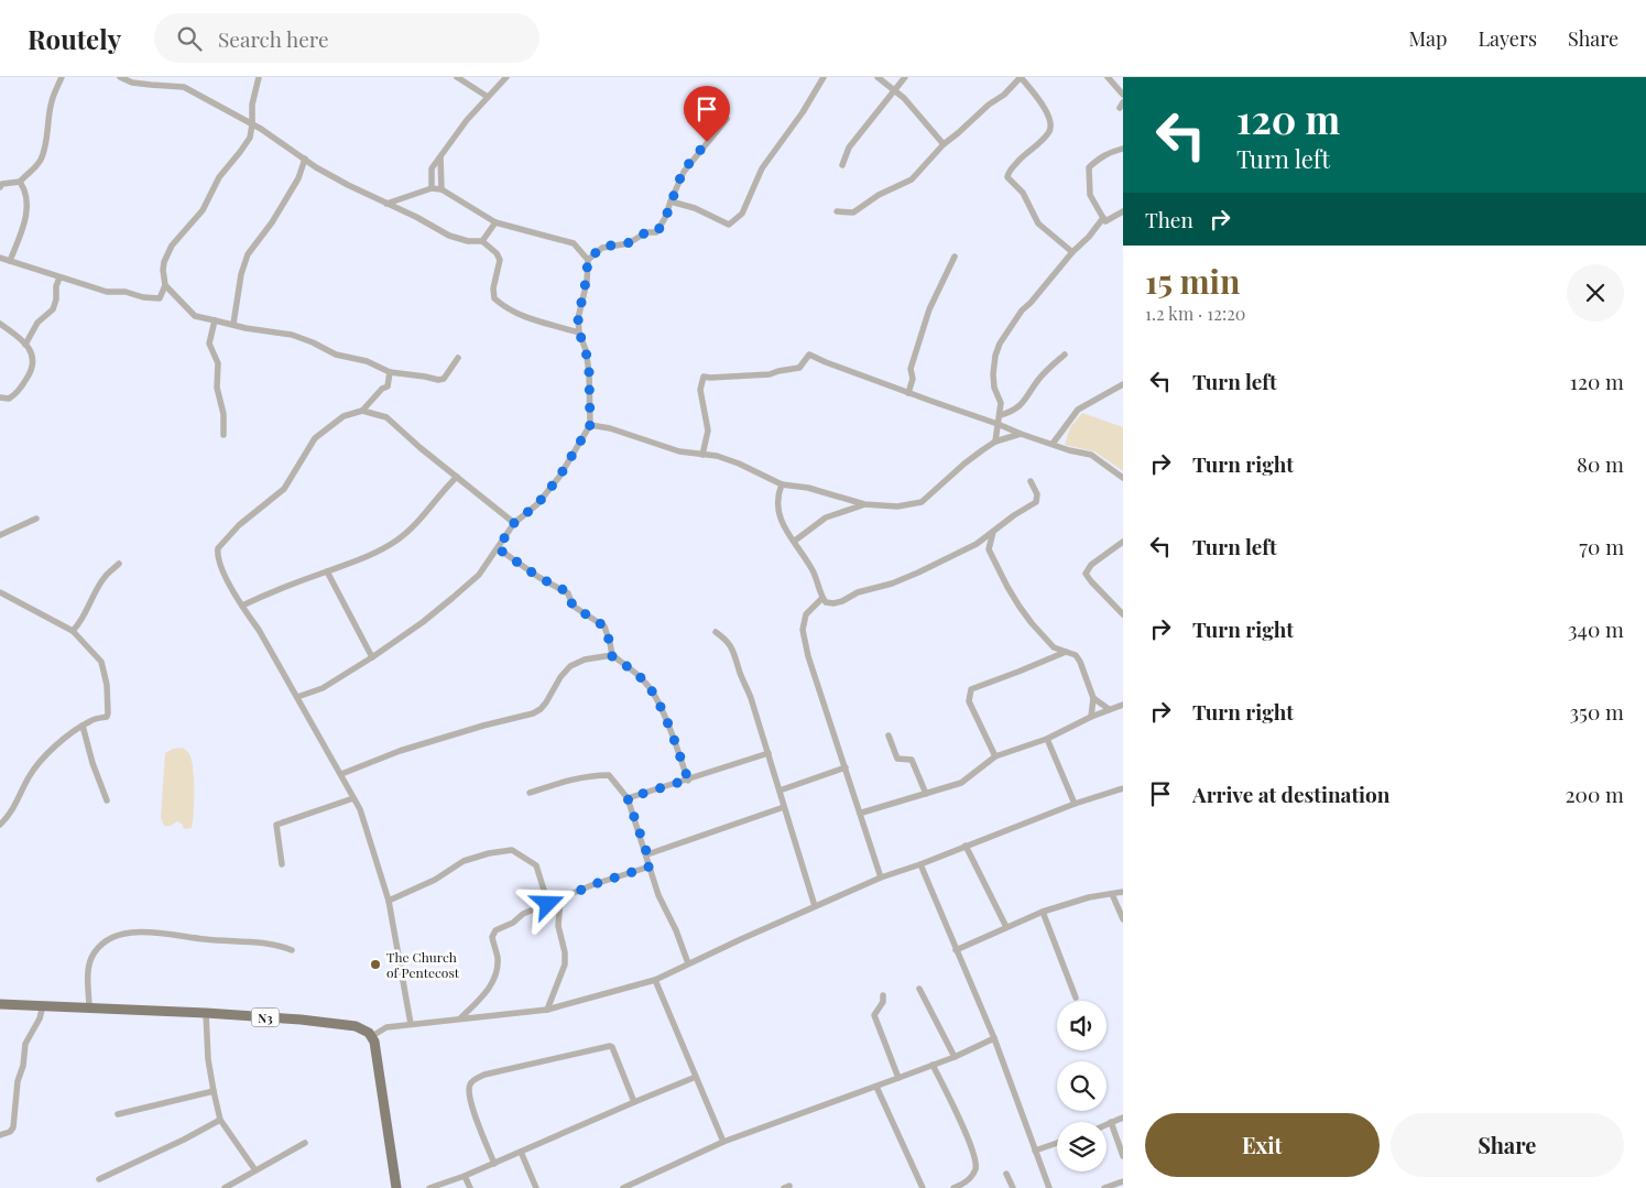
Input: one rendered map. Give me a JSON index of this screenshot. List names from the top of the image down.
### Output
{
  "streets": {
    "main road": ["N3"]
  },
  "places": ["The Church of Pentecost"],
  "page": {
    "header": "Routely",
    "search": "Search here",
    "nav": ["Map", "Layers", "Share"],
    "turn": ["120 m", "Turn left"],
    "then": "Then",
    "heading": ["15 min", "1.2 km · 12:20"],
    "list": [
      {
        "name": "Turn left",
        "value": "120 m"
      },
      {
        "name": "Turn right",
        "value": "80 m"
      },
      {
        "name": "Turn left",
        "value": "70 m"
      },
      {
        "name": "Turn right",
        "value": "340 m"
      },
      {
        "name": "Turn right",
        "value": "350 m"
      },
      {
        "name": "Arrive at destination",
        "value": "200 m"
      }
    ],
    "buttons": ["Exit", "Share"]
  }
}
